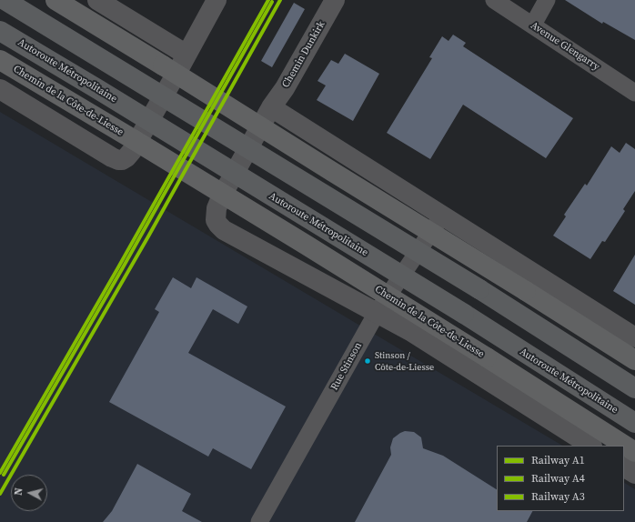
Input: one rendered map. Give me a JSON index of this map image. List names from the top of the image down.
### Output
{
  "streets": {
    "highway": ["Autoroute Métropolitaine"],
    "main road": ["Chemin de la Côte-de-Liesse"],
    "street": ["Avenue Glengarry", "Chemin Dunkirk", "Rue Stinson"]
  },
  "crossings": [
    ["Chemin Dunkirk", "Chemin de la Côte-de-Liesse"],
    ["Chemin de la Côte-de-Liesse", "Rue Stinson"]
  ],
  "places": ["Stinson / Côte-de-Liesse"],
  "lines": ["rail line A1", "rail line A4", "rail line A3"],
  "legend": ["Railway A1", "Railway A4", "Railway A3"],
  "north": "left"
}
